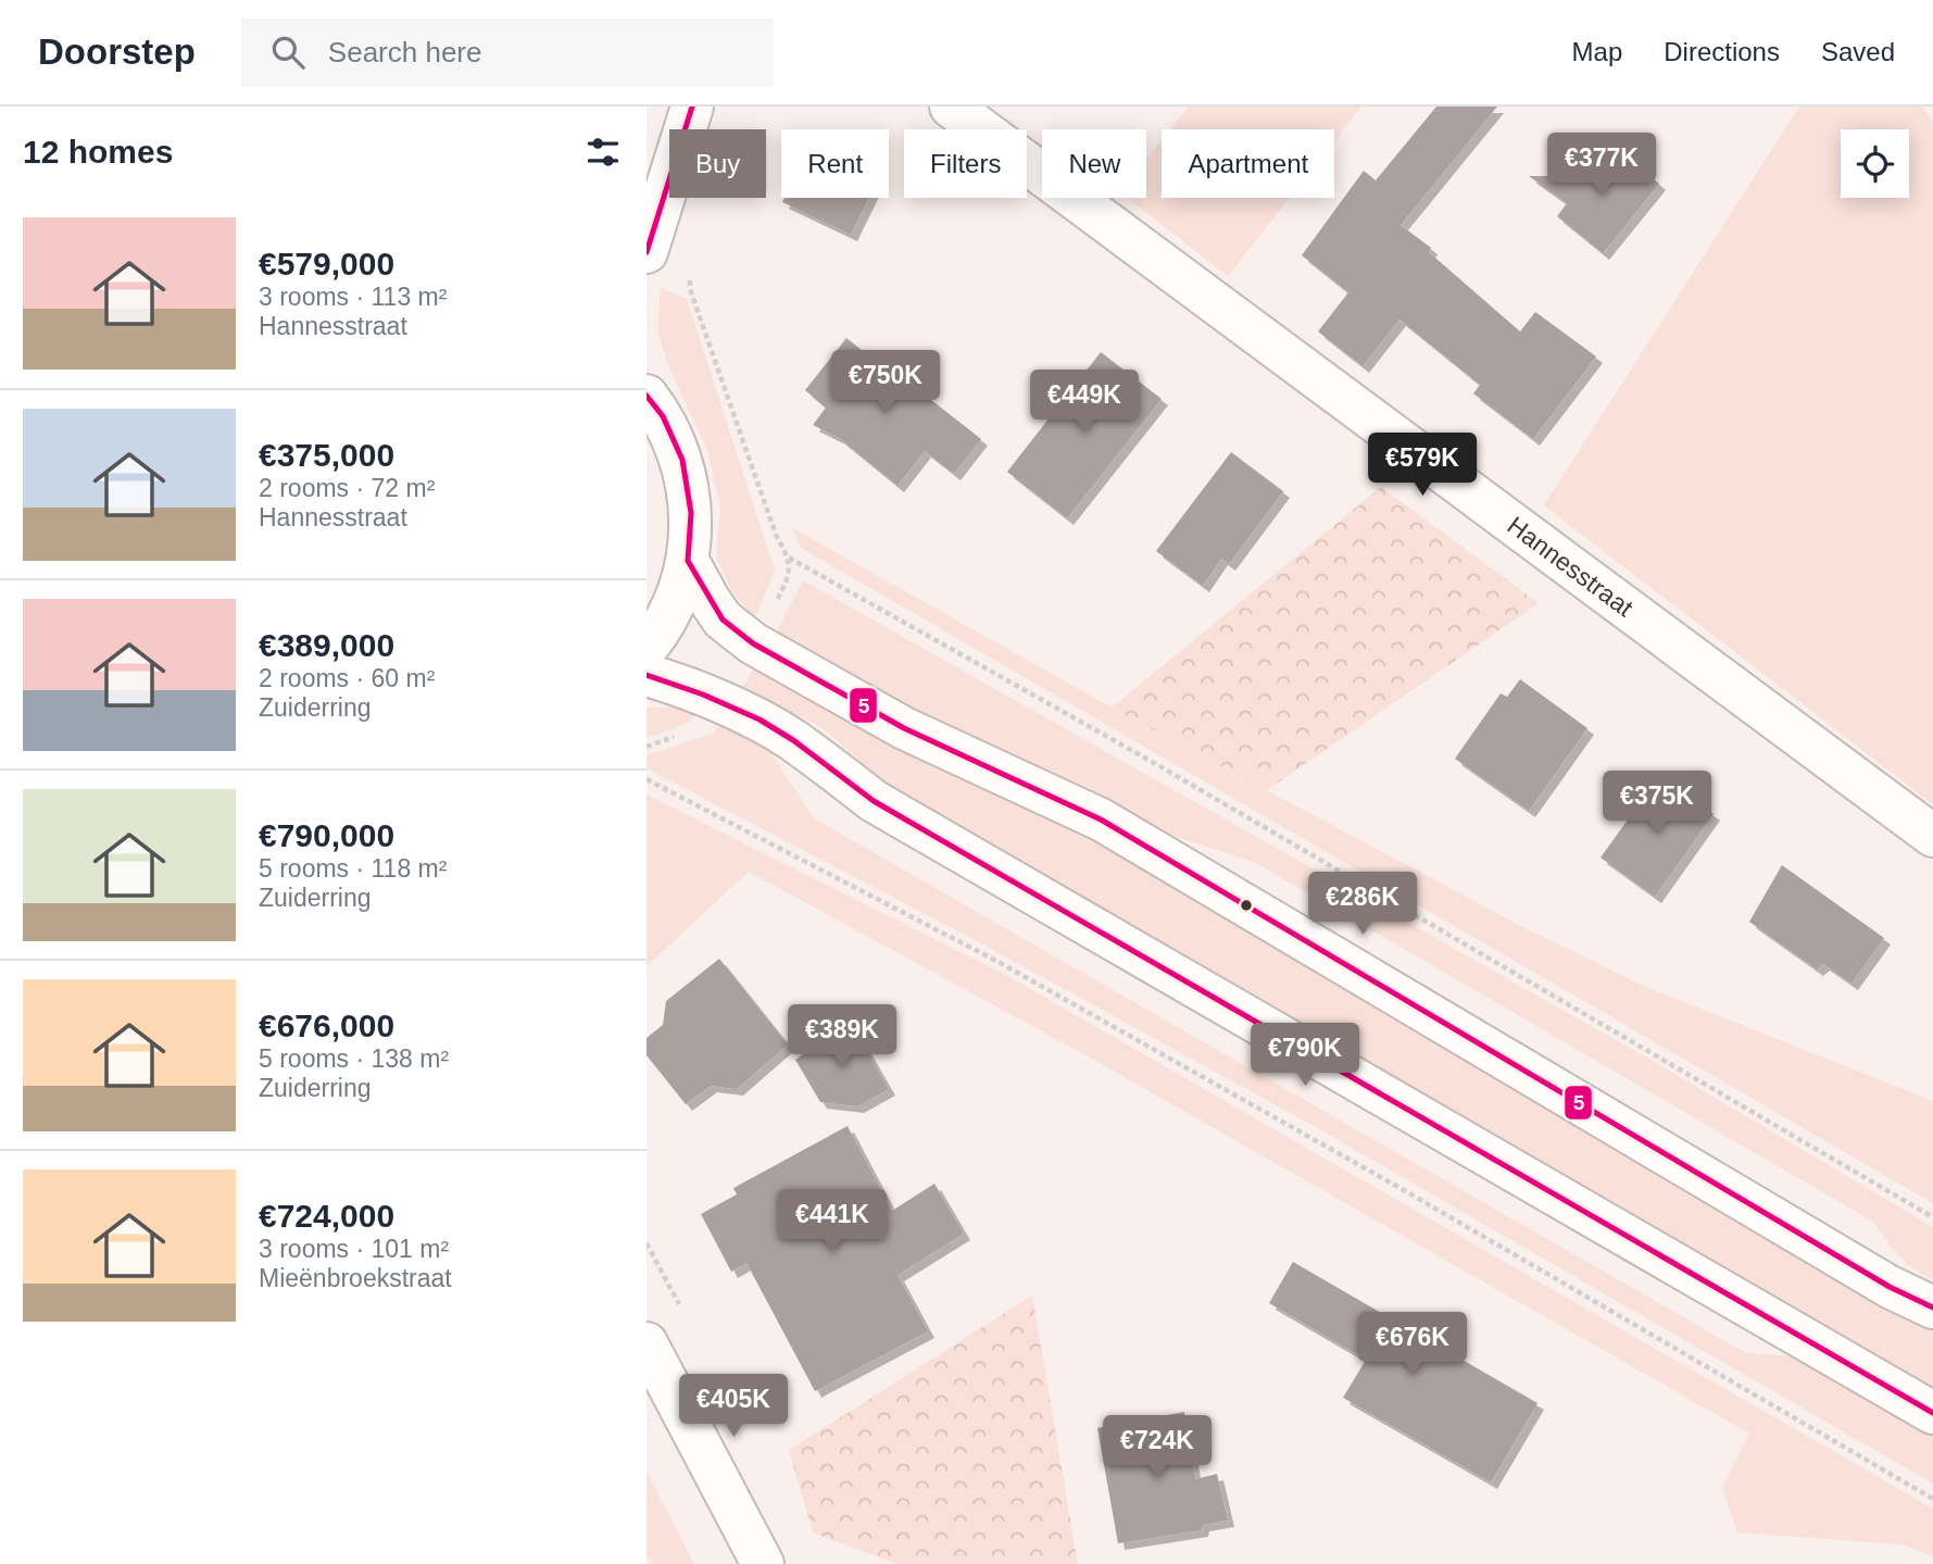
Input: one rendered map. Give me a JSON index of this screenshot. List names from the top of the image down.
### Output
{
  "streets": {
    "main road": ["Hannesstraat"]
  },
  "lines": ["transit line 5"],
  "page": {
    "header": "Doorstep",
    "search": "Search here",
    "nav": ["Map", "Directions", "Saved"],
    "heading": "12 homes",
    "chip": [
      "Buy",
      "Rent",
      "Filters",
      "New",
      "Apartment"
    ],
    "price": [
      "€377K",
      "€750K",
      "€449K",
      "€579K",
      "€375K",
      "€286K",
      "€389K",
      "€790K",
      "€441K",
      "€676K",
      "€405K",
      "€724K"
    ],
    "list": [
      {
        "name": "€579,000",
        "note": "3 rooms · 113 m² · Hannesstraat"
      },
      {
        "name": "€375,000",
        "note": "2 rooms · 72 m² · Hannesstraat"
      },
      {
        "name": "€389,000",
        "note": "2 rooms · 60 m² · Zuiderring"
      },
      {
        "name": "€790,000",
        "note": "5 rooms · 118 m² · Zuiderring"
      },
      {
        "name": "€676,000",
        "note": "5 rooms · 138 m² · Zuiderring"
      },
      {
        "name": "€724,000",
        "note": "3 rooms · 101 m² · Mieënbroekstraat"
      }
    ]
  }
}
